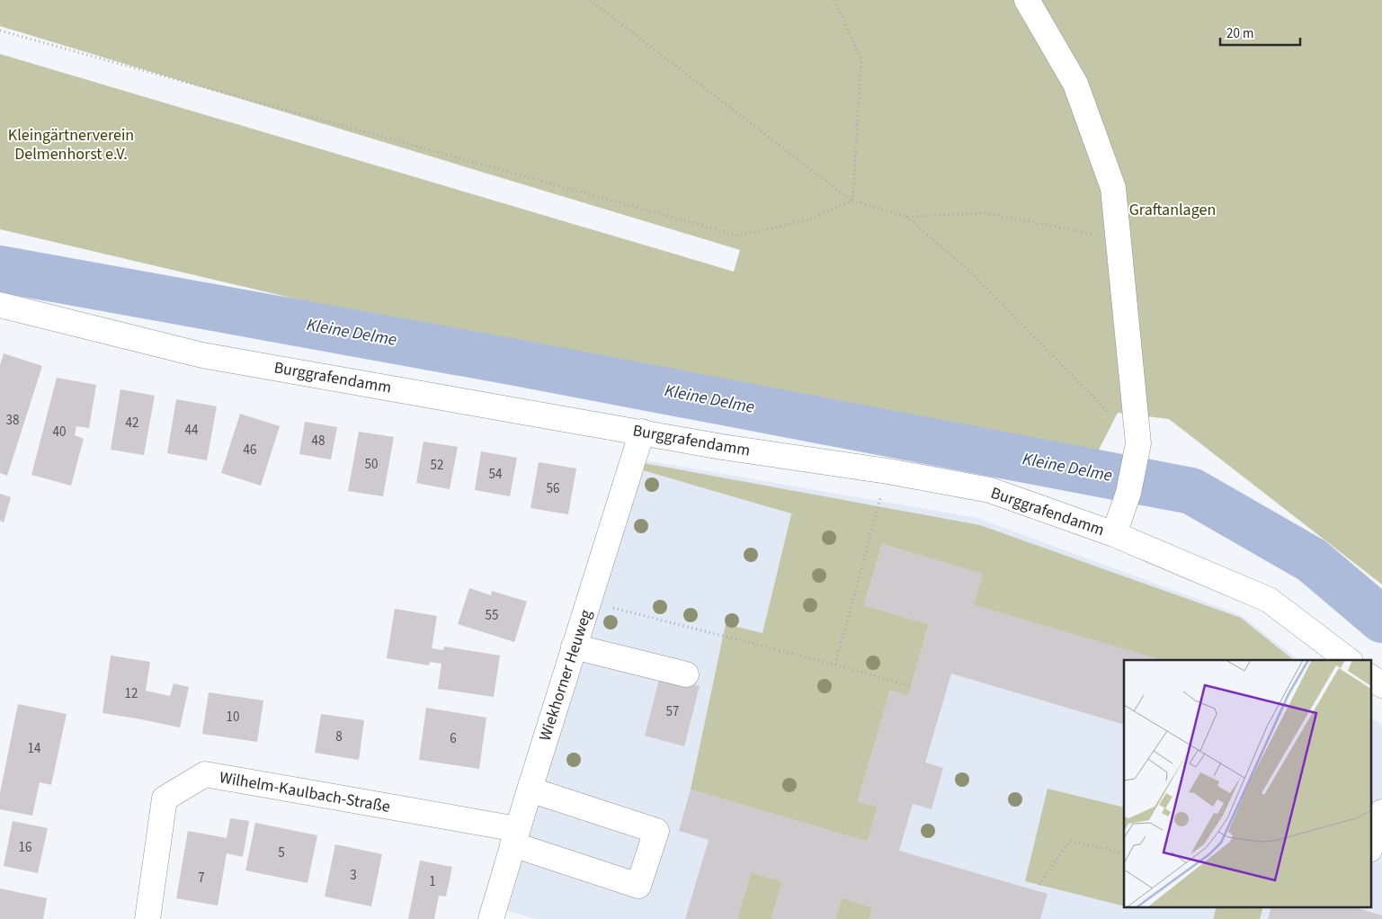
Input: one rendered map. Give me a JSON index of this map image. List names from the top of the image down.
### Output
{
  "streets": {
    "street": ["Burggrafendamm", "Wiekhorner Heuweg", "Wilhelm-Kaulbach-Straße"]
  },
  "crossings": [
    ["Burggrafendamm", "Wiekhorner Heuweg"],
    ["Wiekhorner Heuweg", "Wilhelm-Kaulbach-Straße"]
  ],
  "water": ["Kleine Delme"],
  "parks": ["Kleingärtnerverein Delmenhorst e.V.", "Graftanlagen"],
  "house_numbers": [
    "38",
    "42",
    "44",
    "40",
    "48",
    "46",
    "50",
    "52",
    "54",
    "56",
    "55",
    "12",
    "57",
    "10",
    "8",
    "6",
    "14",
    "16",
    "5",
    "3",
    "7",
    "1"
  ],
  "scale_bar": "20 m"
}
